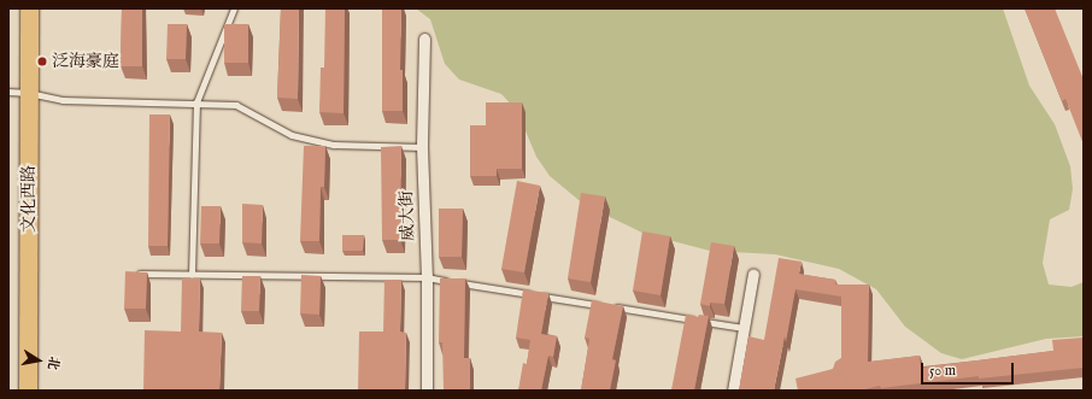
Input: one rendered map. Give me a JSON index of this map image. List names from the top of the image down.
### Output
{
  "streets": {
    "main road": ["文化西路"],
    "street": ["威大街"]
  },
  "places": ["泛海豪庭"],
  "scale_bar": "50 m",
  "north": "right"
}
